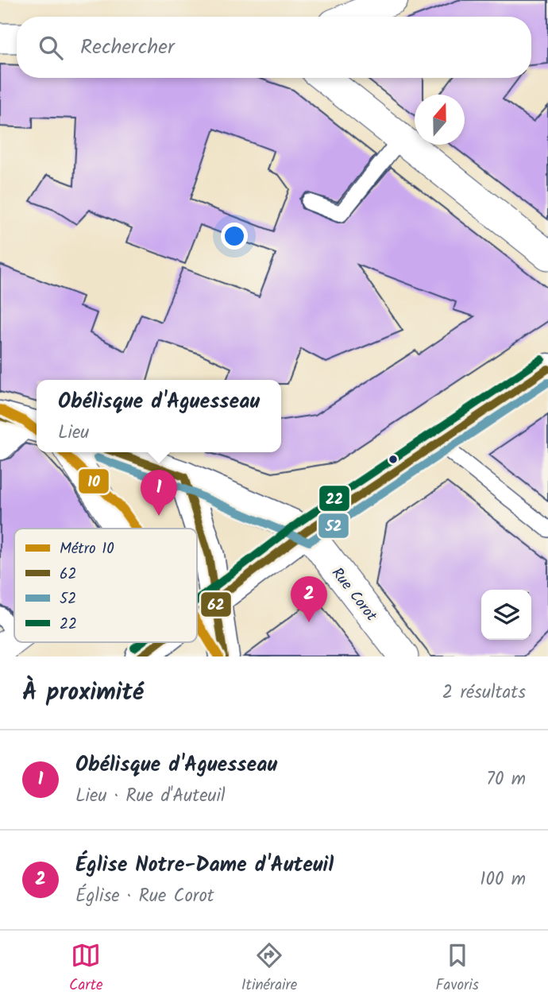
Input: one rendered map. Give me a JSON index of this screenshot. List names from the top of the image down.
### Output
{
  "streets": {
    "street": ["Rue Corot"]
  },
  "lines": [
    "transit line 22",
    "transit line 62",
    "transit line 52",
    "metro line 10"
  ],
  "legend": [
    "Métro 10",
    "62",
    "52",
    "22"
  ],
  "north": "top",
  "page": {
    "search": "Rechercher",
    "popup": ["Obélisque d'Aguesseau", "Lieu"],
    "pins": ["1", "2"],
    "heading": ["À proximité", "2 résultats"],
    "list": [
      {
        "mark": "1",
        "name": "Obélisque d'Aguesseau",
        "note": "Lieu · Rue d'Auteuil",
        "value": "70 m"
      },
      {
        "mark": "2",
        "name": "Église Notre-Dame d'Auteuil",
        "note": "Église · Rue Corot",
        "value": "100 m"
      }
    ],
    "nav": ["Carte", "Itinéraire", "Favoris"]
  }
}
